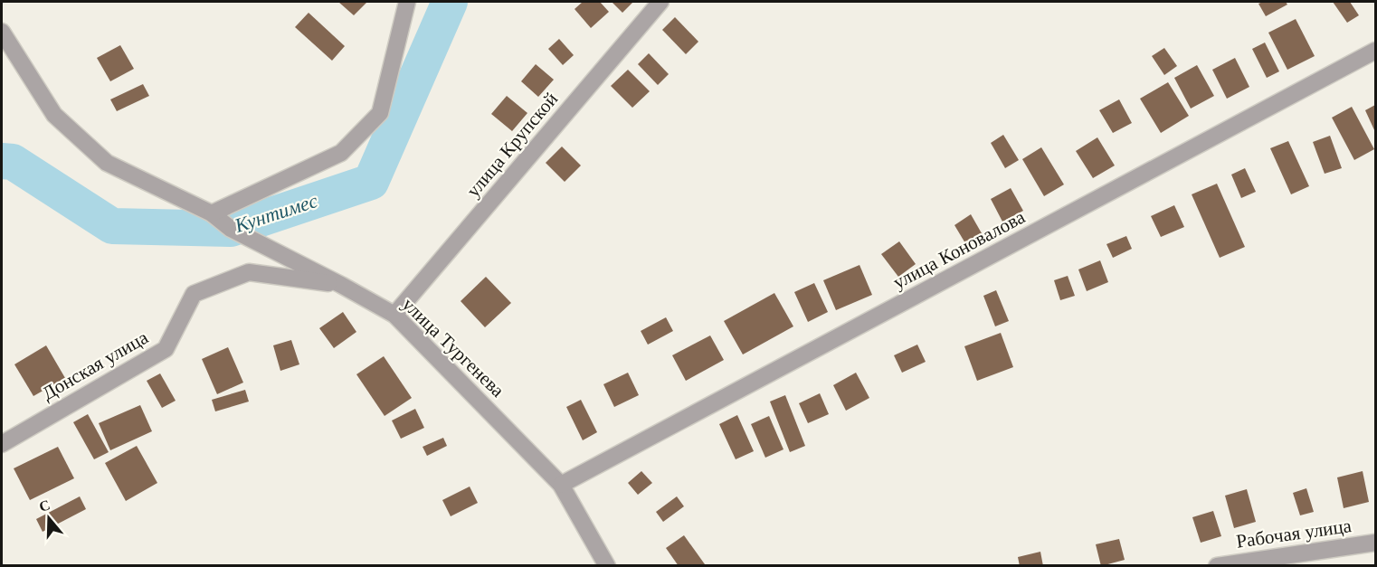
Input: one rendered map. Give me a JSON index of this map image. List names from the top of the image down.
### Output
{
  "streets": {
    "street": [
      "улица Крупской",
      "улица Коновалова",
      "улица Тургенева",
      "Донская улица",
      "Рабочая улица"
    ]
  },
  "crossings": [
    ["улица Крупской", "улица Тургенева"],
    ["улица Коновалова", "улица Тургенева"],
    ["улица Тургенева", "Донская улица"]
  ],
  "water": ["Кунтимес"],
  "north": "top"
}
